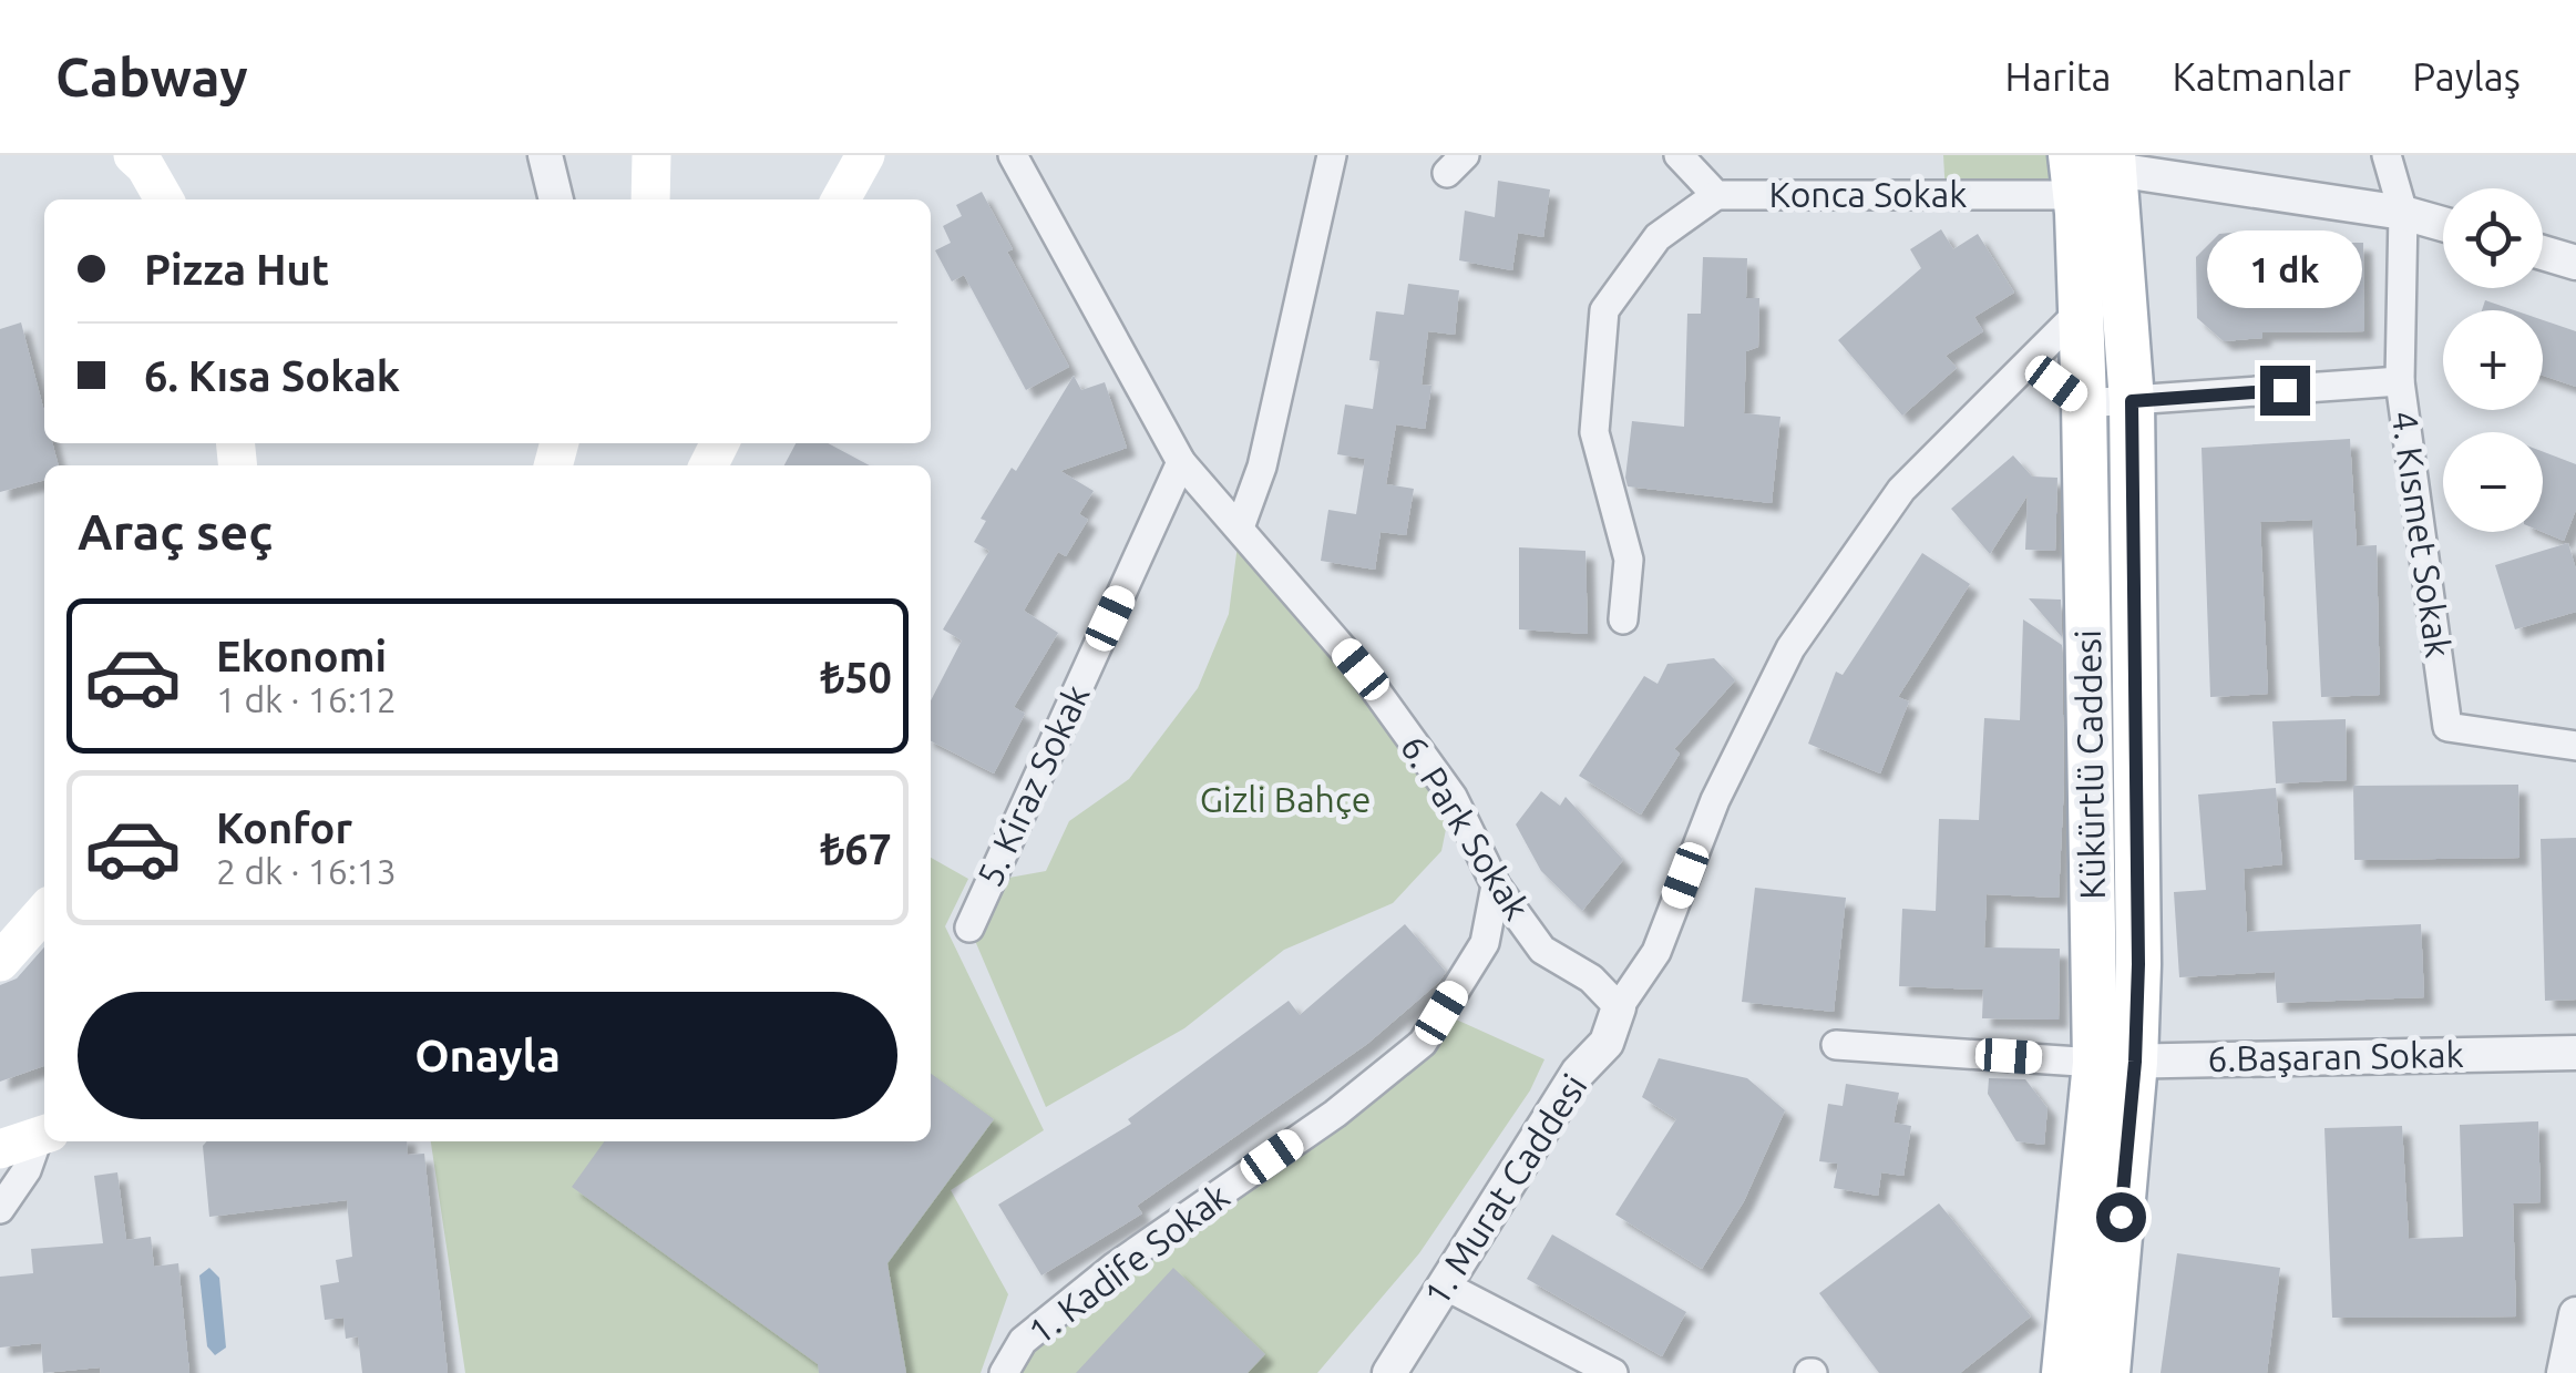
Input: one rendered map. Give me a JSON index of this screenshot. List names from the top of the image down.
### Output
{
  "streets": {
    "main road": ["Kükürtlü Caddesi"],
    "street": [
      "Konca Sokak",
      "4. Kısmet Sokak",
      "5. Kiraz Sokak",
      "6. Park Sokak",
      "6.Başaran Sokak",
      "1. Murat Caddesi",
      "1. Kadife Sokak"
    ]
  },
  "crossings": [
    ["Konca Sokak", "Kükürtlü Caddesi"],
    ["Kükürtlü Caddesi", "6.Başaran Sokak"],
    ["5. Kiraz Sokak", "6. Park Sokak"],
    ["6. Park Sokak", "1. Murat Caddesi"],
    ["6. Park Sokak", "1. Kadife Sokak"]
  ],
  "parks": ["Gizli Bahçe"],
  "page": {
    "header": "Cabway",
    "nav": ["Harita", "Katmanlar", "Paylaş"],
    "map_buttons": ["+", "−"],
    "banner": ["Pizza Hut", "6. Kısa Sokak"],
    "bubble": "1 dk",
    "heading": "Araç seç",
    "list": [
      {
        "name": "Ekonomi",
        "note": "1 dk · 16:12",
        "value": "₺50"
      },
      {
        "name": "Konfor",
        "note": "2 dk · 16:13",
        "value": "₺67"
      }
    ],
    "buttons": "Onayla"
  }
}
